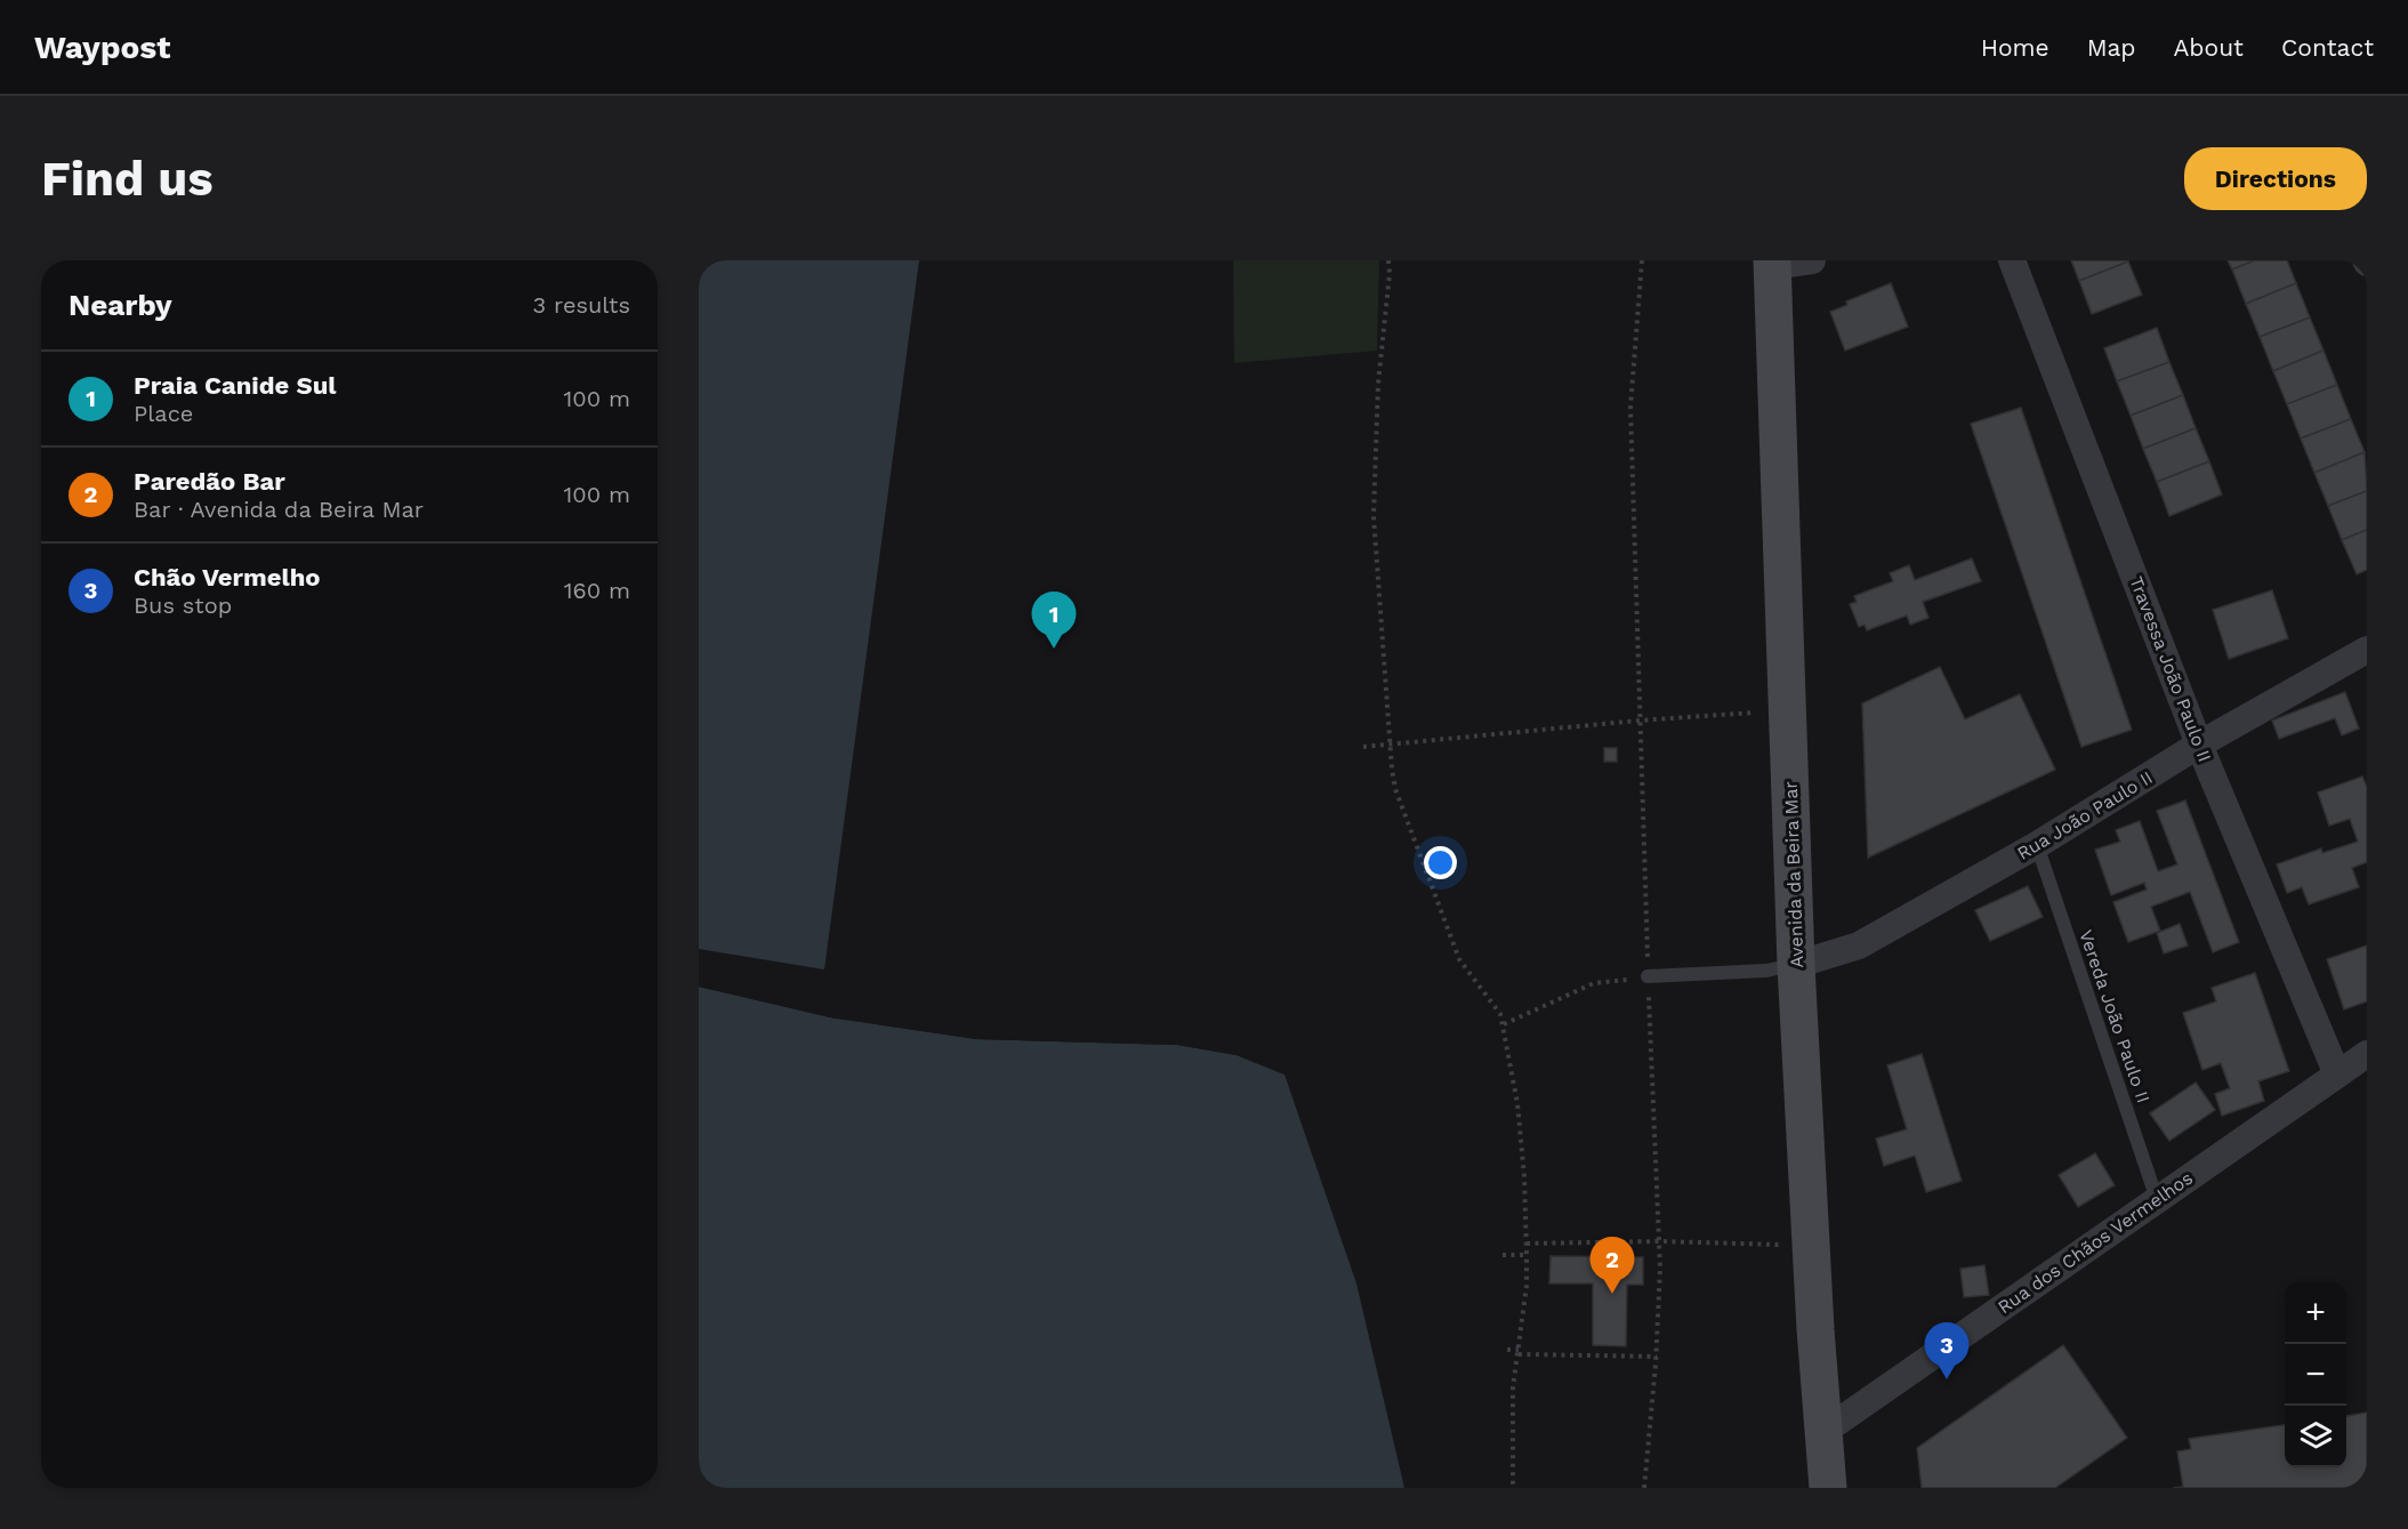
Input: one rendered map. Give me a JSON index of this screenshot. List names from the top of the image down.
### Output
{
  "streets": {
    "main road": ["Avenida da Beira Mar"],
    "street": ["Travessa João Paulo II", "Rua João Paulo II", "Rua dos Chãos Vermelhos"],
    "lane": ["Vereda João Paulo II"]
  },
  "crossings": [
    ["Travessa João Paulo II", "Rua João Paulo II"],
    ["Travessa João Paulo II", "Rua dos Chãos Vermelhos"],
    ["Rua João Paulo II", "Avenida da Beira Mar"],
    ["Rua João Paulo II", "Vereda João Paulo II"],
    ["Avenida da Beira Mar", "Rua dos Chãos Vermelhos"],
    ["Vereda João Paulo II", "Rua dos Chãos Vermelhos"]
  ],
  "page": {
    "header": "Waypost",
    "nav": [
      "Home",
      "Map",
      "About",
      "Contact"
    ],
    "buttons": "Directions",
    "title": "Find us",
    "heading": ["Nearby", "3 results"],
    "list": [
      {
        "mark": "1",
        "name": "Praia Canide Sul",
        "note": "Place",
        "value": "100 m"
      },
      {
        "mark": "2",
        "name": "Paredão Bar",
        "note": "Bar · Avenida da Beira Mar",
        "value": "100 m"
      },
      {
        "mark": "3",
        "name": "Chão Vermelho",
        "note": "Bus stop",
        "value": "160 m"
      }
    ],
    "pins": ["1", "2", "3"],
    "map_buttons": ["+", "−"]
  }
}
